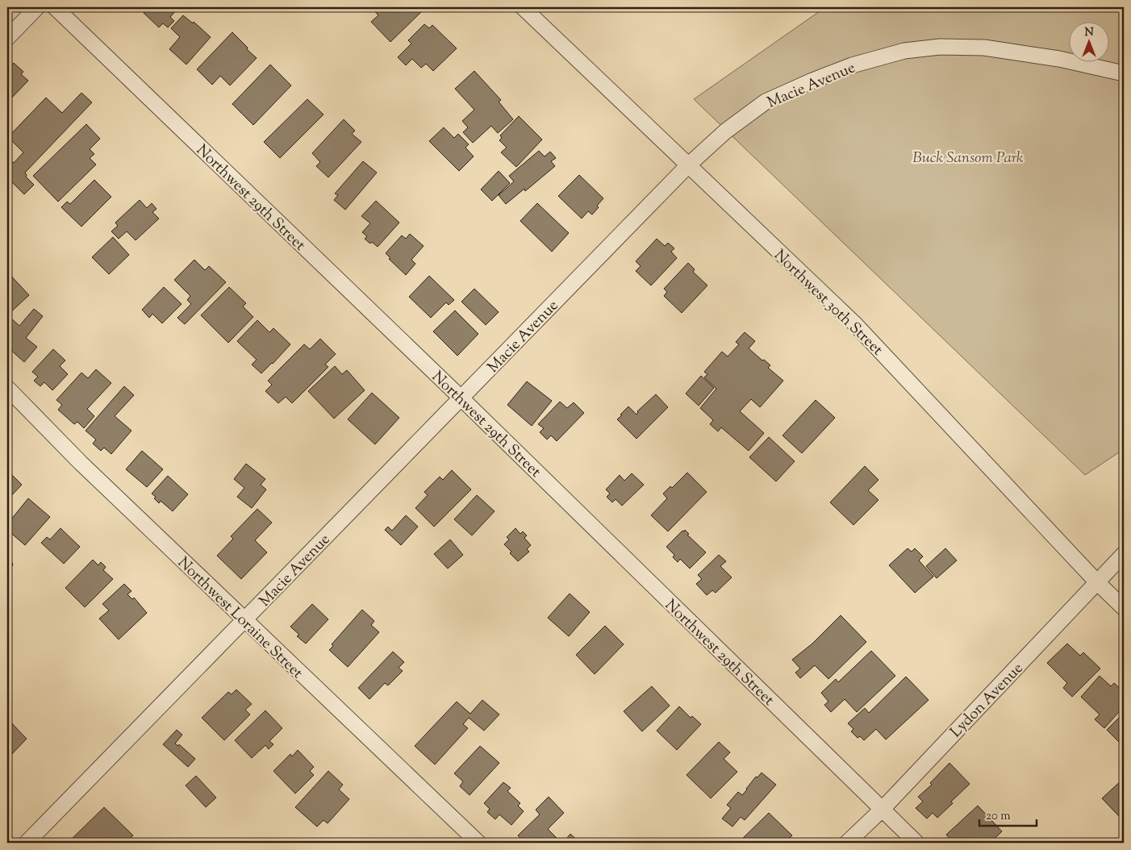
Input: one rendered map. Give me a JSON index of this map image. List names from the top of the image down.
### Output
{
  "streets": {
    "street": [
      "Macie Avenue",
      "Northwest 29th Street",
      "Northwest 30th Street",
      "Northwest Loraine Street",
      "Lydon Avenue"
    ]
  },
  "crossings": [
    ["Macie Avenue", "Northwest 29th Street"],
    ["Macie Avenue", "Northwest 30th Street"],
    ["Macie Avenue", "Northwest Loraine Street"],
    ["Northwest 29th Street", "Lydon Avenue"],
    ["Northwest 30th Street", "Lydon Avenue"]
  ],
  "parks": ["Buck Sansom Park"],
  "scale_bar": "20 m",
  "north": "top"
}
